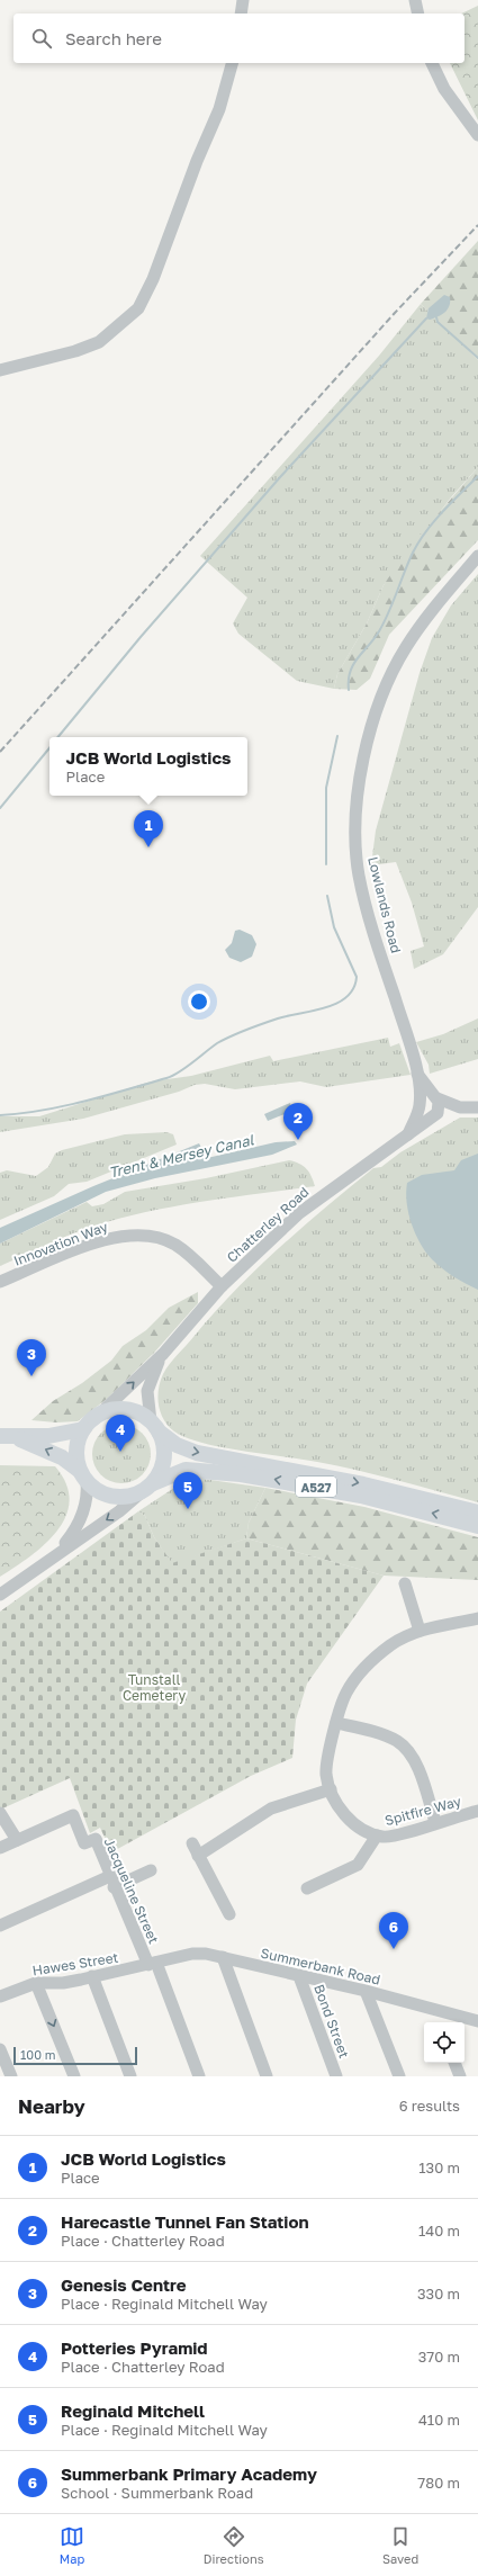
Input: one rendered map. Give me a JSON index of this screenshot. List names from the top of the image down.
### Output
{
  "streets": {
    "main road": ["A527"],
    "street": [
      "Lowlands Road",
      "Chatterley Road",
      "Innovation Way",
      "Spitfire Way",
      "Jacqueline Street",
      "Hawes Street",
      "Summerbank Road",
      "Bond Street"
    ]
  },
  "crossings": [
    ["Lowlands Road", "Chatterley Road"],
    ["Chatterley Road", "Innovation Way"],
    ["Chatterley Road", "A527"],
    ["Jacqueline Street", "Hawes Street"],
    ["Jacqueline Street", "Summerbank Road"],
    ["Hawes Street", "Summerbank Road"],
    ["Summerbank Road", "Bond Street"]
  ],
  "water": ["Trent & Mersey Canal"],
  "parks": ["Tunstall Cemetery"],
  "scale_bar": "100 m",
  "page": {
    "search": "Search here",
    "popup": ["JCB World Logistics", "Place"],
    "pins": [
      "1",
      "2",
      "3",
      "4",
      "5",
      "6"
    ],
    "scale": "100 m",
    "heading": ["Nearby", "6 results"],
    "list": [
      {
        "mark": "1",
        "name": "JCB World Logistics",
        "note": "Place",
        "value": "130 m"
      },
      {
        "mark": "2",
        "name": "Harecastle Tunnel Fan Station",
        "note": "Place · Chatterley Road",
        "value": "140 m"
      },
      {
        "mark": "3",
        "name": "Genesis Centre",
        "note": "Place · Reginald Mitchell Way",
        "value": "330 m"
      },
      {
        "mark": "4",
        "name": "Potteries Pyramid",
        "note": "Place · Chatterley Road",
        "value": "370 m"
      },
      {
        "mark": "5",
        "name": "Reginald Mitchell",
        "note": "Place · Reginald Mitchell Way",
        "value": "410 m"
      },
      {
        "mark": "6",
        "name": "Summerbank Primary Academy",
        "note": "School · Summerbank Road",
        "value": "780 m"
      }
    ],
    "nav": ["Map", "Directions", "Saved"]
  }
}
